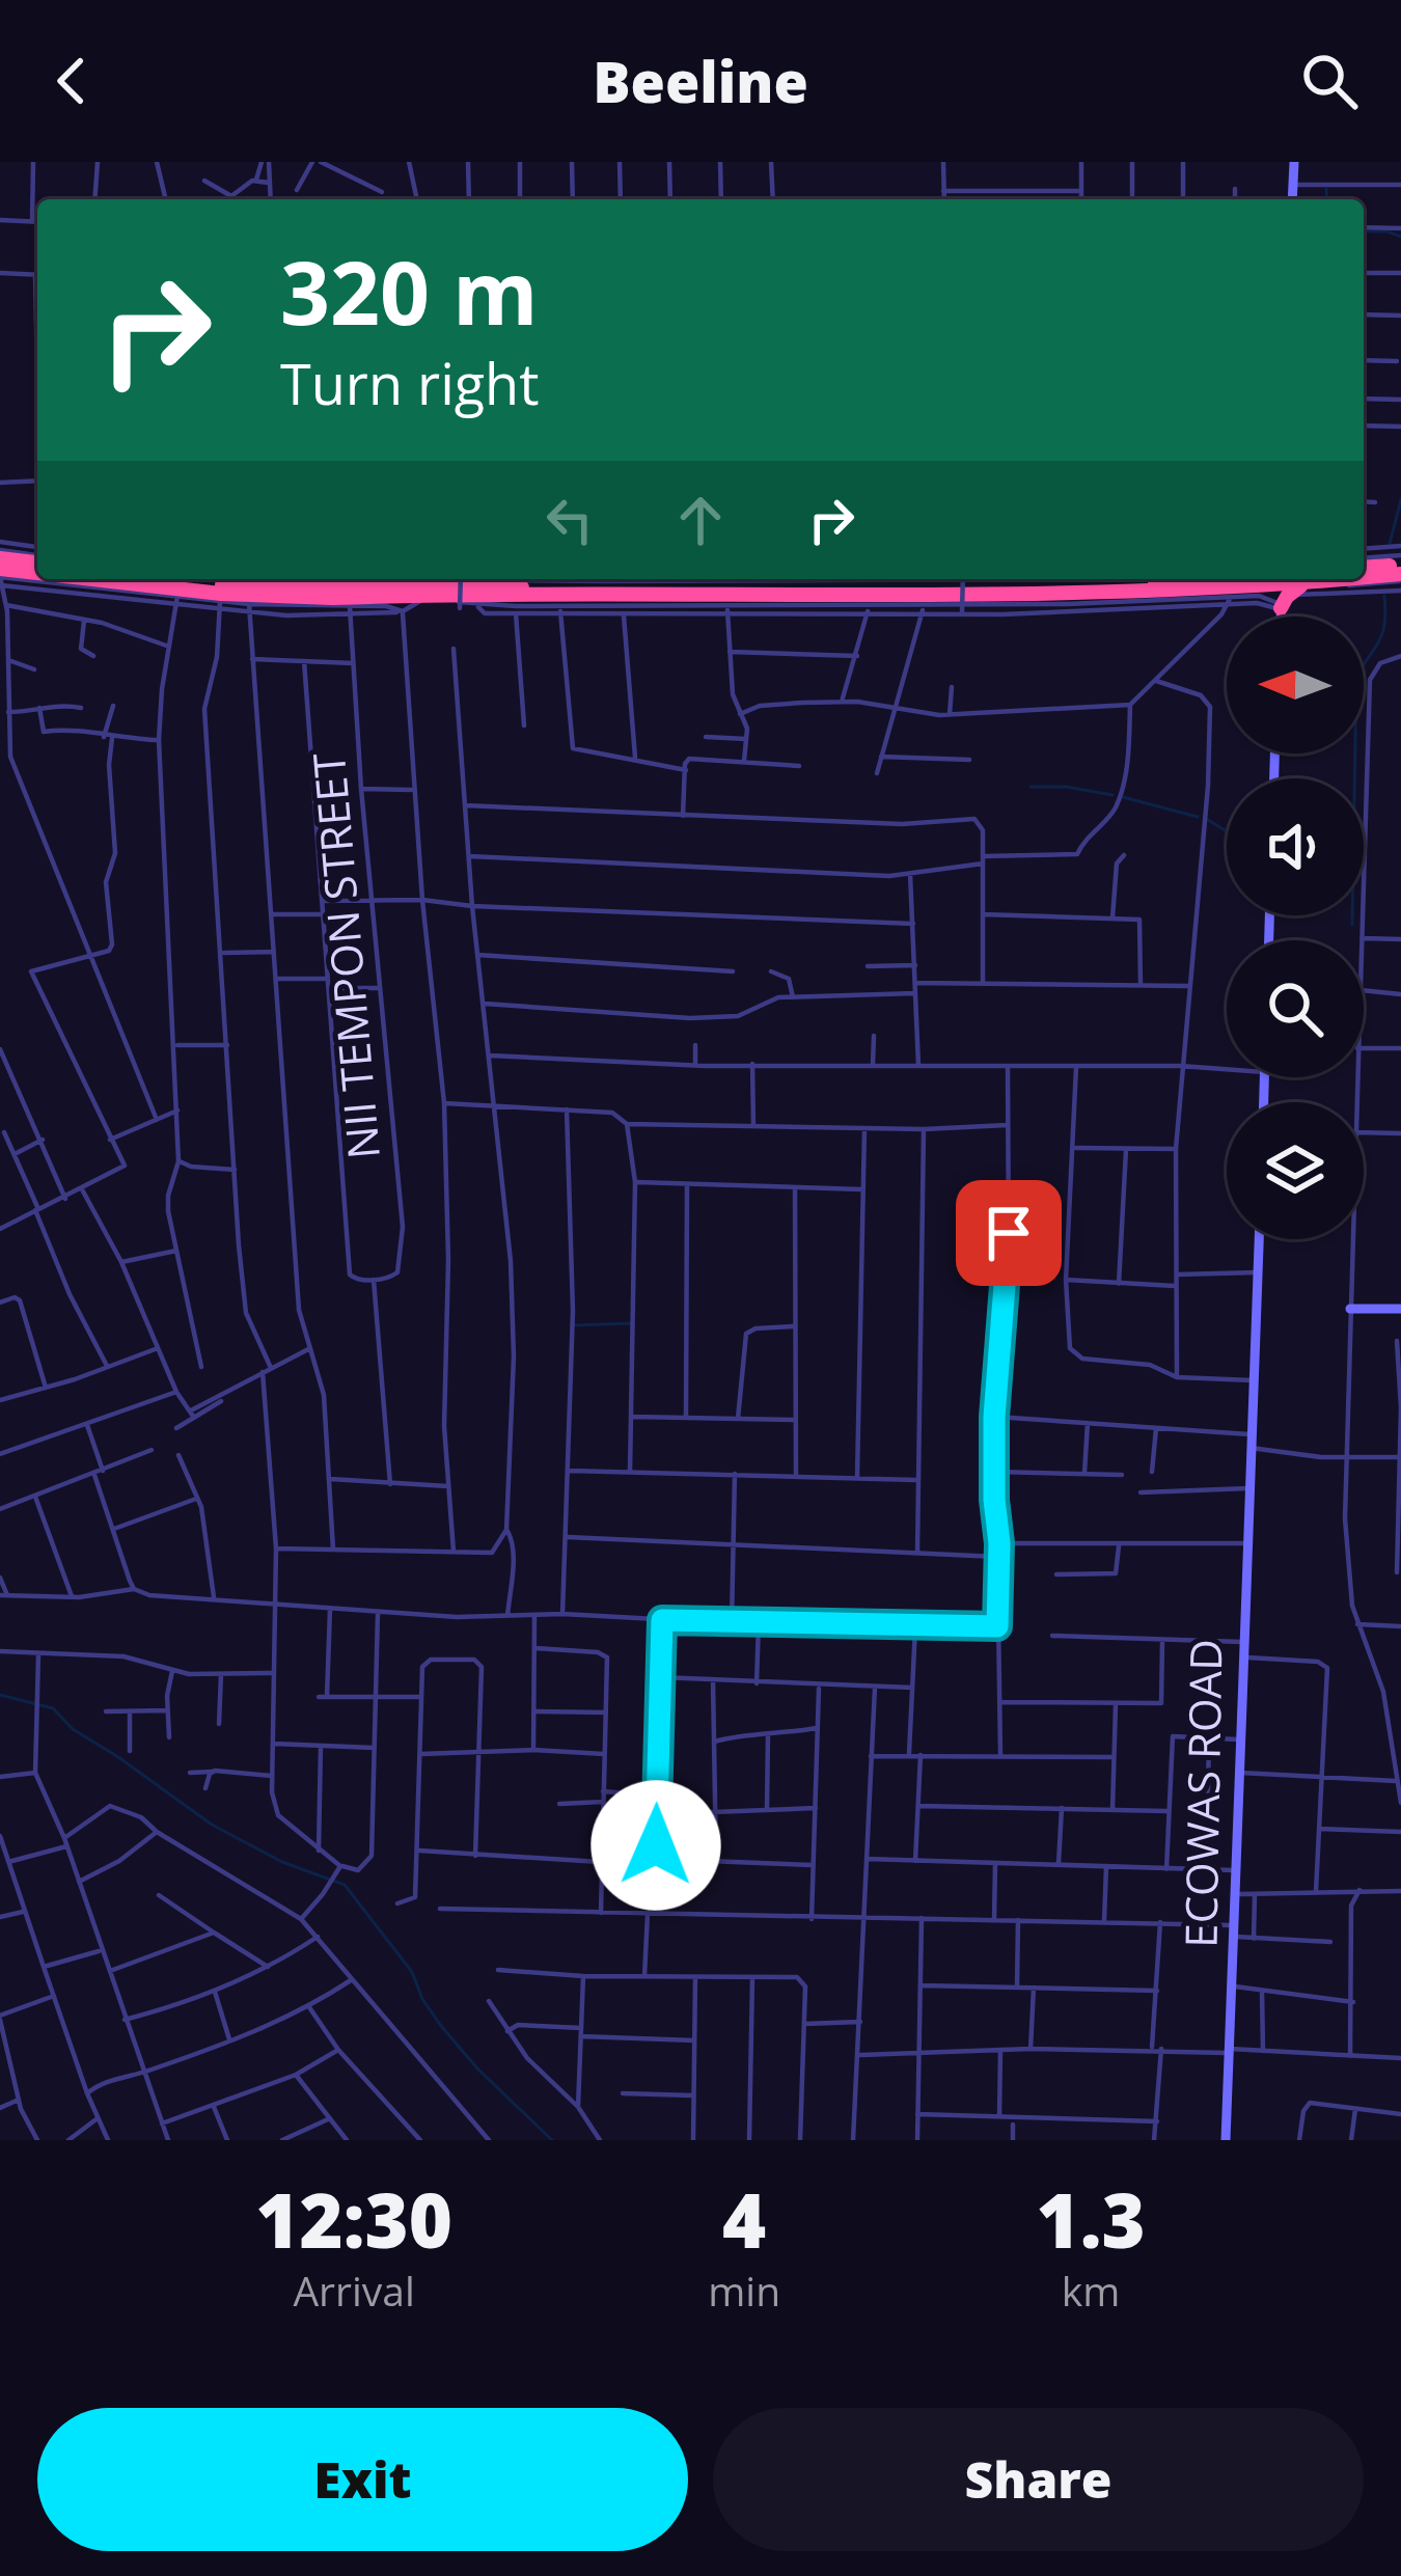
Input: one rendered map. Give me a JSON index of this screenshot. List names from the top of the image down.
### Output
{
  "streets": {
    "street": ["NII TEMPON STREET", "ECOWAS ROAD"]
  },
  "north": "left",
  "page": {
    "header": "Beeline",
    "turn": ["320 m", "Turn right"],
    "eta": [
      "12:30",
      "Arrival",
      "4",
      "min",
      "1.3",
      "km"
    ],
    "buttons": ["Exit", "Share"]
  }
}
